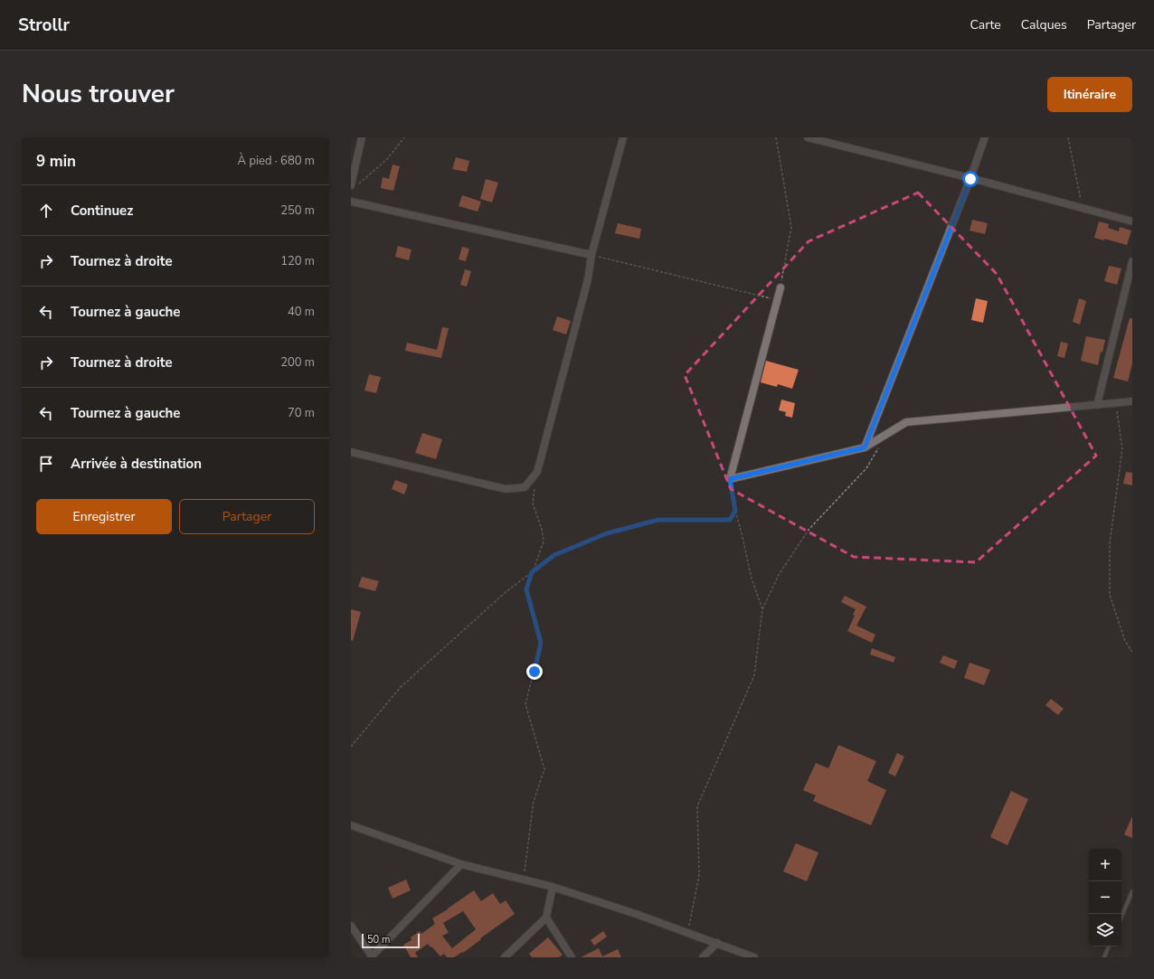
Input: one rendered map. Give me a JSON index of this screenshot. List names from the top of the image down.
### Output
{
  "scale_bar": "50 m",
  "page": {
    "header": "Strollr",
    "nav": ["Carte", "Calques", "Partager"],
    "title": "Nous trouver",
    "buttons": [
      "Itinéraire",
      ["Enregistrer", "Partager"]
    ],
    "heading": ["9 min", "À pied · 680 m"],
    "list": [
      ["Continuez", "250 m"],
      ["Tournez à droite", "120 m"],
      ["Tournez à gauche", "40 m"],
      ["Tournez à droite", "200 m"],
      ["Tournez à gauche", "70 m"],
      "Arrivée à destination"
    ],
    "map_buttons": ["+", "−"],
    "scale": "50 m"
  }
}
